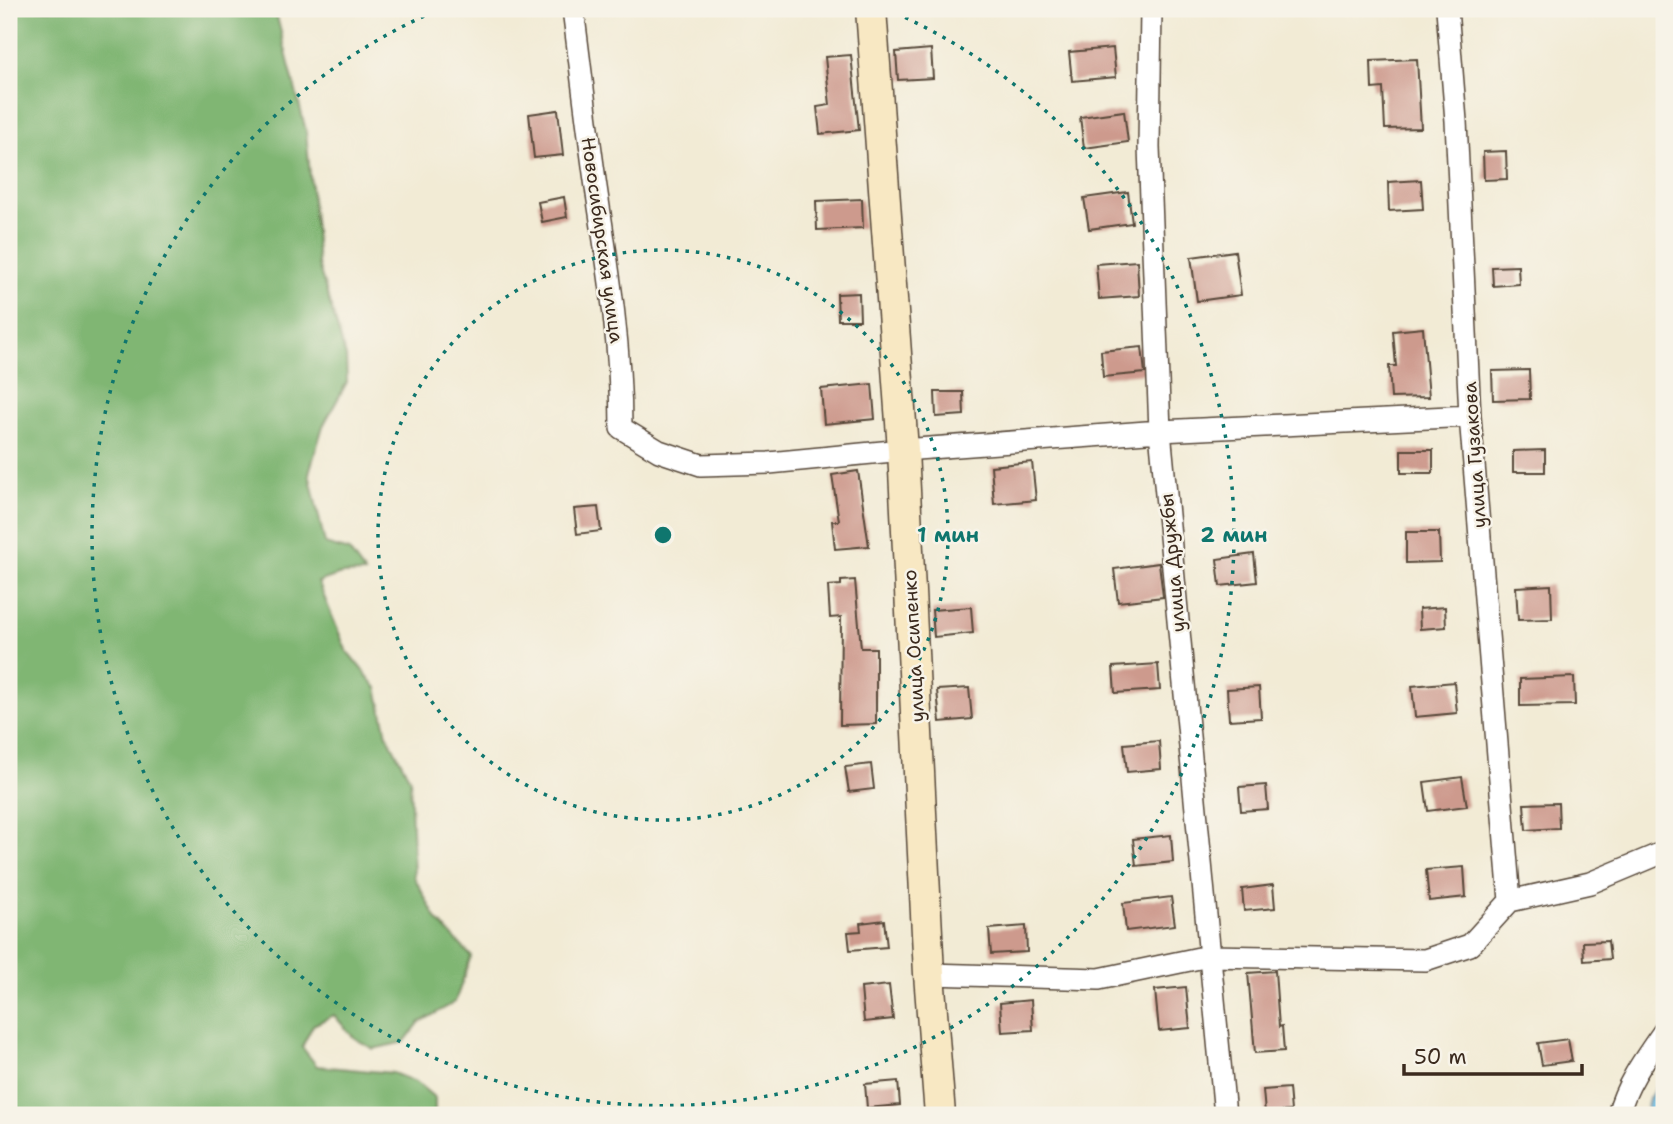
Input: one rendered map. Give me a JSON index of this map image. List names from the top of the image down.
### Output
{
  "streets": {
    "main road": ["улица Осипенко"],
    "street": ["Новосибирская улица", "улица Гузакова", "улица Дружбы"]
  },
  "crossings": [
    ["Новосибирская улица", "улица Осипенко"]
  ],
  "scale_bar": "50 m",
  "rings": ["1 мин", "2 мин"]
}
